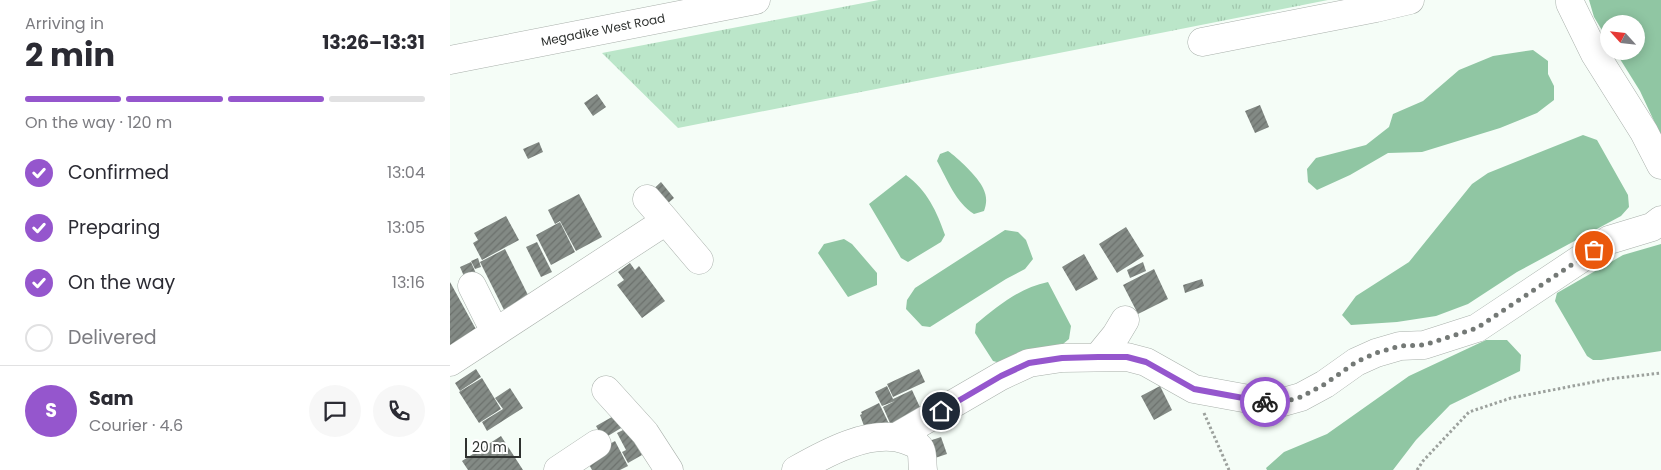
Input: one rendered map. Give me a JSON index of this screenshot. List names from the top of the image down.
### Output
{
  "streets": {
    "street": ["Megadike West Road"]
  },
  "scale_bar": "20 m",
  "north": "top left",
  "page": {
    "heading": ["2 min", "Arriving in", "13:26–13:31"],
    "panel": ["Sam", "Courier · 4.6"],
    "bar": "On the way · 120 m",
    "list": [
      ["Confirmed", "13:04"],
      ["Preparing", "13:05"],
      ["On the way", "13:16"],
      "Delivered"
    ],
    "round": "S",
    "scale": "20 m"
  }
}
